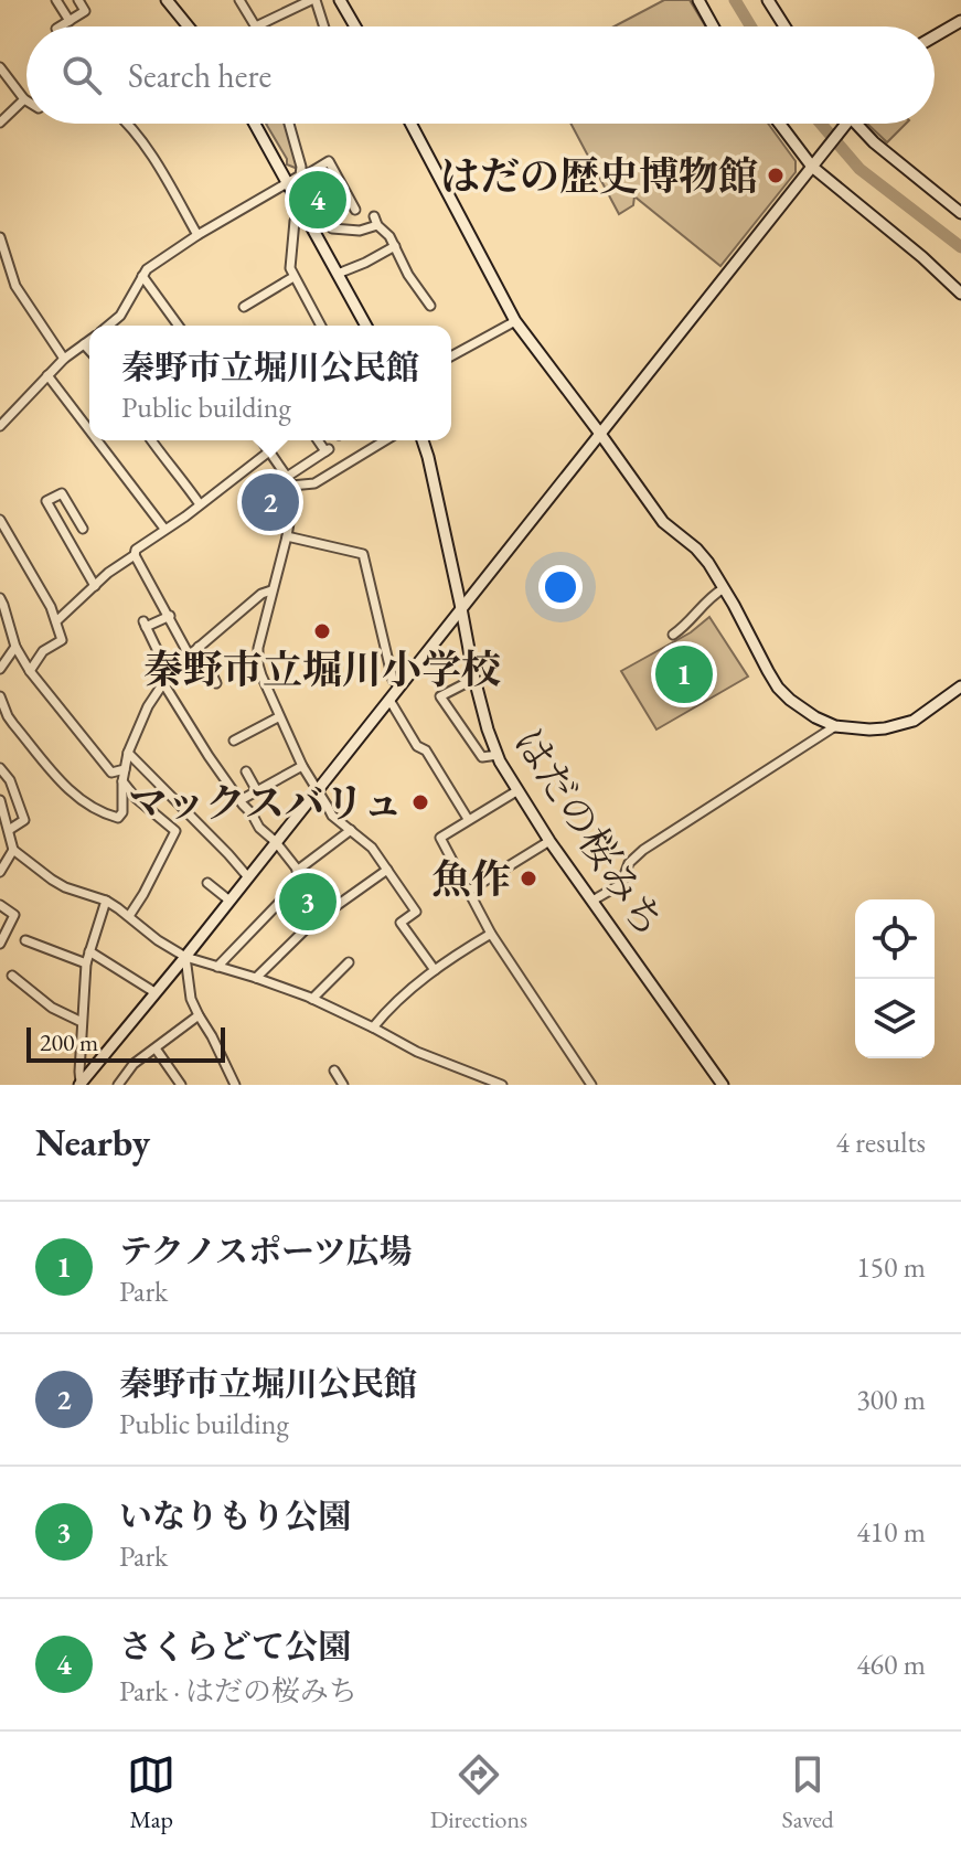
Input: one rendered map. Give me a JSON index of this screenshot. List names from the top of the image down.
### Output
{
  "streets": {
    "street": ["はだの桜みち"]
  },
  "places": [
    "はだの歴史博物館",
    "秦野市立堀川小学校",
    "マックスバリュ",
    "魚作"
  ],
  "scale_bar": "200 m",
  "page": {
    "search": "Search here",
    "pins": [
      "4",
      "2",
      "1",
      "3"
    ],
    "popup": ["秦野市立堀川公民館", "Public building"],
    "scale": "200 m",
    "heading": ["Nearby", "4 results"],
    "list": [
      {
        "mark": "1",
        "name": "テクノスポーツ広場",
        "note": "Park",
        "value": "150 m"
      },
      {
        "mark": "2",
        "name": "秦野市立堀川公民館",
        "note": "Public building",
        "value": "300 m"
      },
      {
        "mark": "3",
        "name": "いなりもり公園",
        "note": "Park",
        "value": "410 m"
      },
      {
        "mark": "4",
        "name": "さくらどて公園",
        "note": "Park · はだの桜みち",
        "value": "460 m"
      }
    ],
    "nav": ["Map", "Directions", "Saved"]
  }
}
